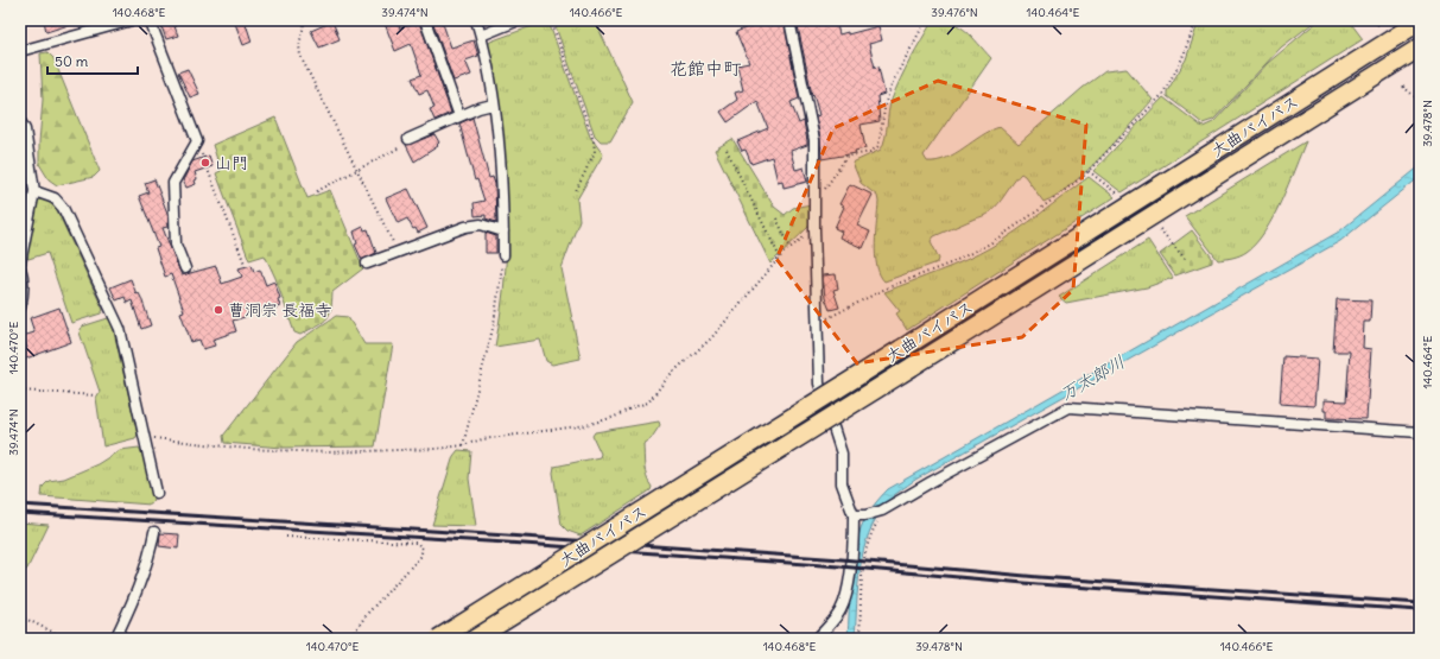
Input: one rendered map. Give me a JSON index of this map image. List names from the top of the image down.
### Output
{
  "streets": {
    "highway": ["大曲バイパス"]
  },
  "districts": ["花館中町"],
  "water": ["万太郎川"],
  "places": ["山門", "曹洞宗 長福寺"],
  "scale_bar": "50 m",
  "coordinates": [
    "140.468°E",
    "39.474°N",
    "140.466°E",
    "39.476°N",
    "140.464°E",
    "39.478°N",
    "140.470°E"
  ]
}
